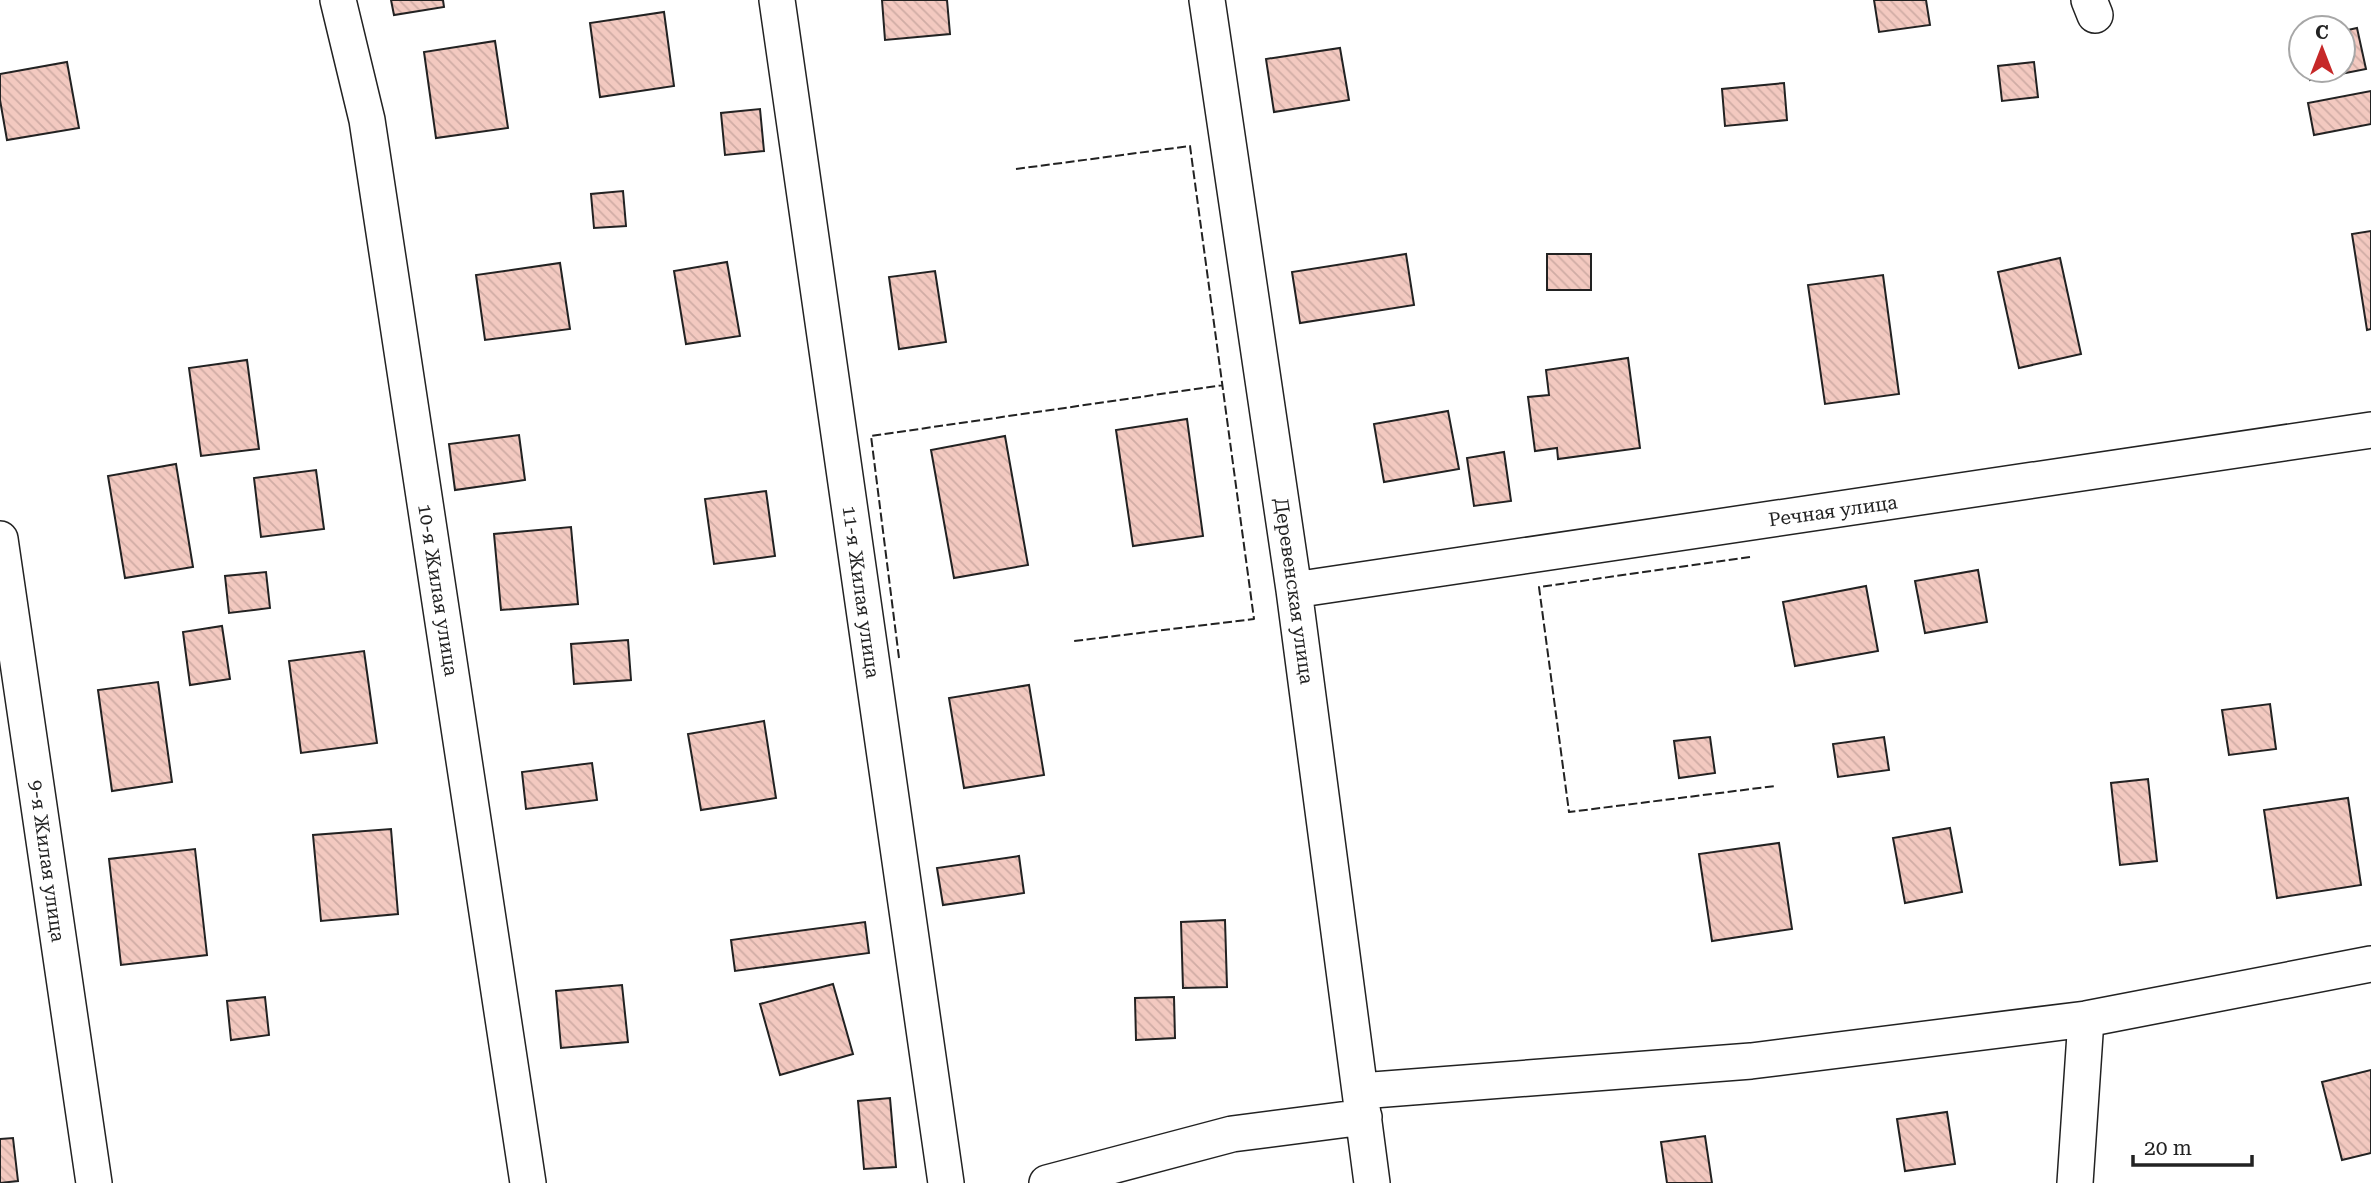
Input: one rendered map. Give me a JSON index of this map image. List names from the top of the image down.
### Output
{
  "streets": {
    "street": [
      "Речная улица",
      "10-я Жилая улица",
      "Деревенская улица",
      "11-я Жилая улица",
      "9-я Жилая улица"
    ]
  },
  "crossings": [
    ["Речная улица", "Деревенская улица"]
  ],
  "scale_bar": "20 m",
  "north": "top"
}
